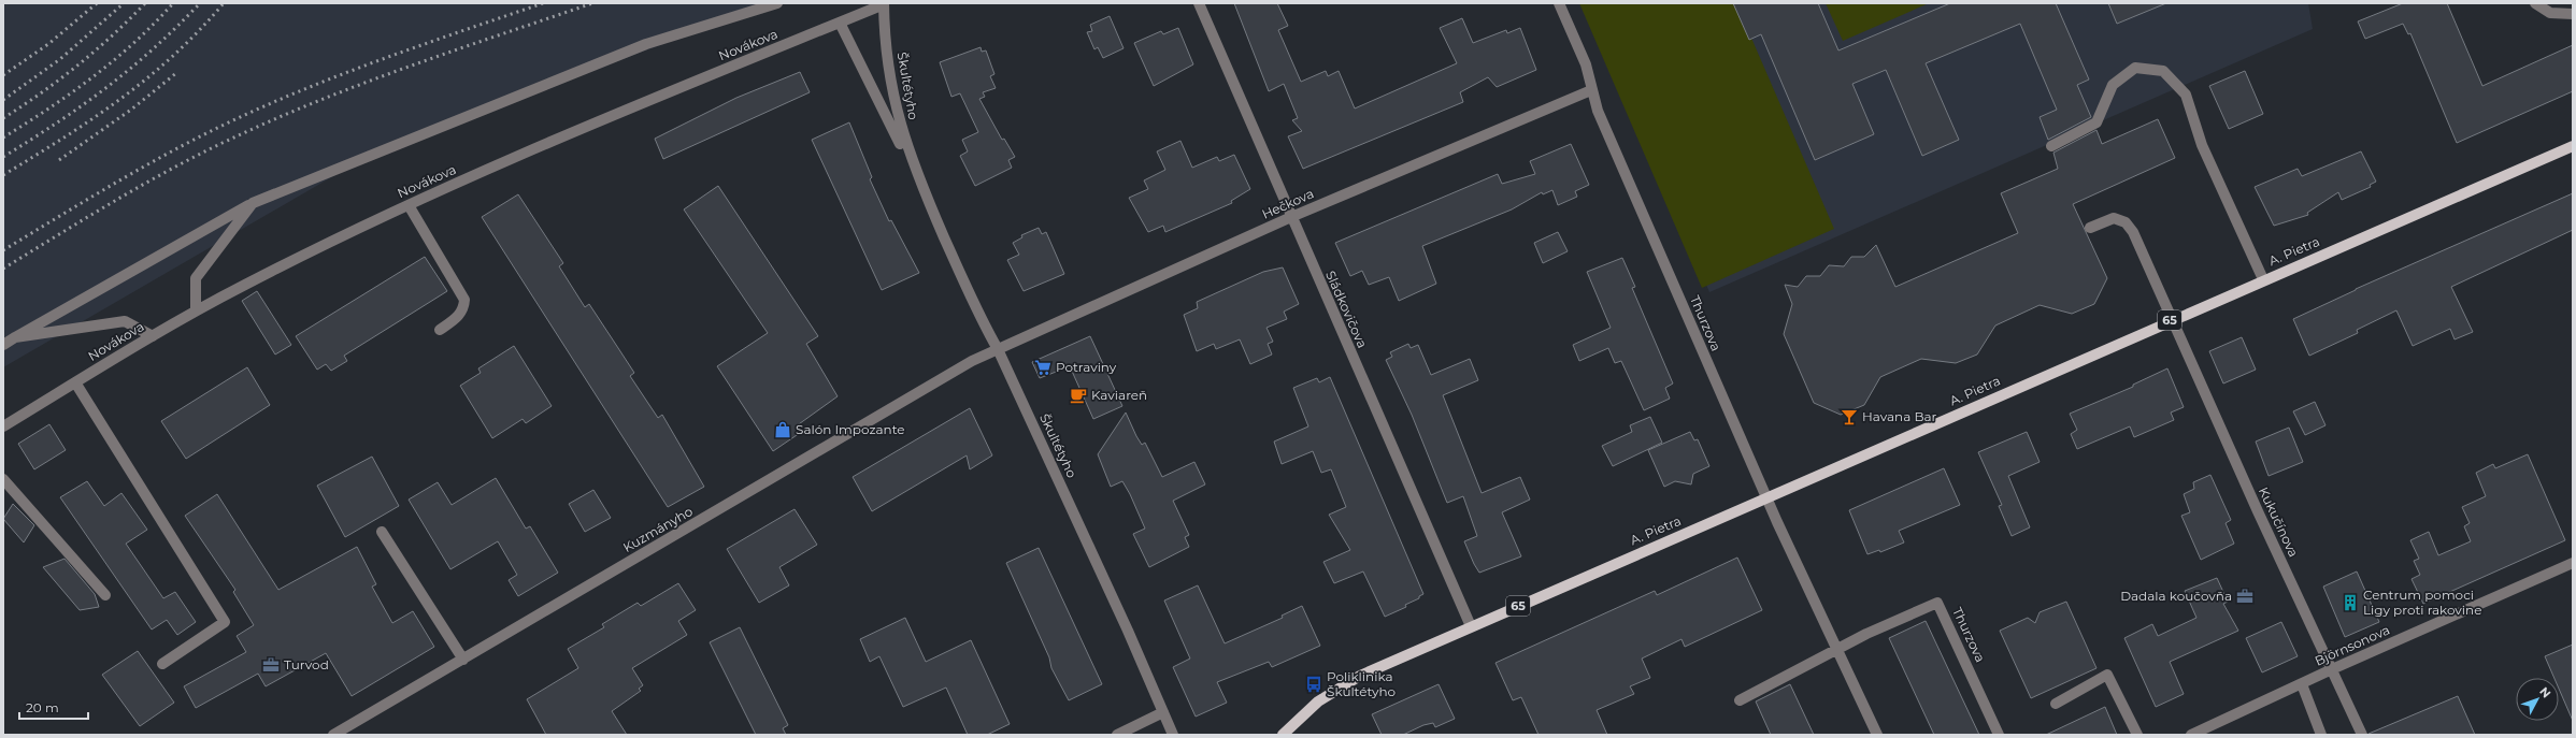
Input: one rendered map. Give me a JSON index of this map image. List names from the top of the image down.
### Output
{
  "streets": {
    "main road": ["A. Pietra", "65"],
    "street": [
      "Novákova",
      "Škultétyho",
      "Hečkova",
      "Sládkovičova",
      "Thurzova",
      "Kukučínova",
      "Kuzmányho",
      "Björnsonova"
    ]
  },
  "crossings": [
    ["Novákova", "Škultétyho"],
    ["Škultétyho", "Hečkova"],
    ["Škultétyho", "Kuzmányho"],
    ["Hečkova", "Sládkovičova"],
    ["Hečkova", "Thurzova"],
    ["Hečkova", "Kuzmányho"],
    ["A. Pietra", "Sládkovičova"],
    ["A. Pietra", "Thurzova"],
    ["A. Pietra", "Kukučínova"],
    ["Kukučínova", "Björnsonova"]
  ],
  "places": {
    "supermarket": ["Potraviny"],
    "cafe": ["Kaviareň"],
    "bar": ["Havana Bar"],
    "shop": ["Salón Impozante"],
    "office": ["Dadala koučovňa", "Turvod"],
    "building": ["Centrum pomoci Ligy proti rakovine"],
    "bus stop": ["Poliklinika Škultétyho"]
  },
  "scale_bar": "20 m",
  "north": "top right"
}
